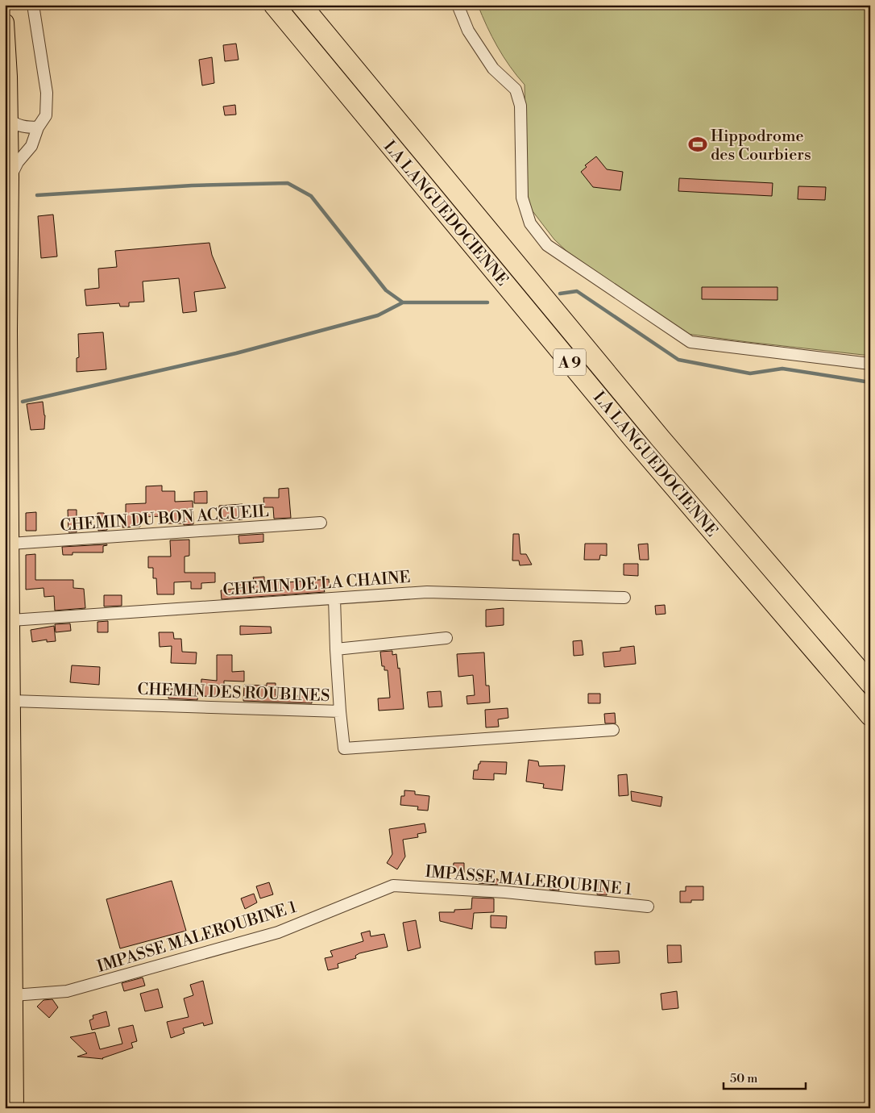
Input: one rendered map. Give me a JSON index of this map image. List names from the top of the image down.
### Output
{
  "streets": {
    "highway": ["LA LANGUEDOCIENNE", "A 9"],
    "street": [
      "CHEMIN DU BON ACCUEIL",
      "CHEMIN DE LA CHAINE",
      "CHEMIN DES ROUBINES",
      "IMPASSE MALEROUBINE 1"
    ]
  },
  "places": {
    "sports": ["Hippodrome des Courbiers"]
  },
  "scale_bar": "50 m"
}
